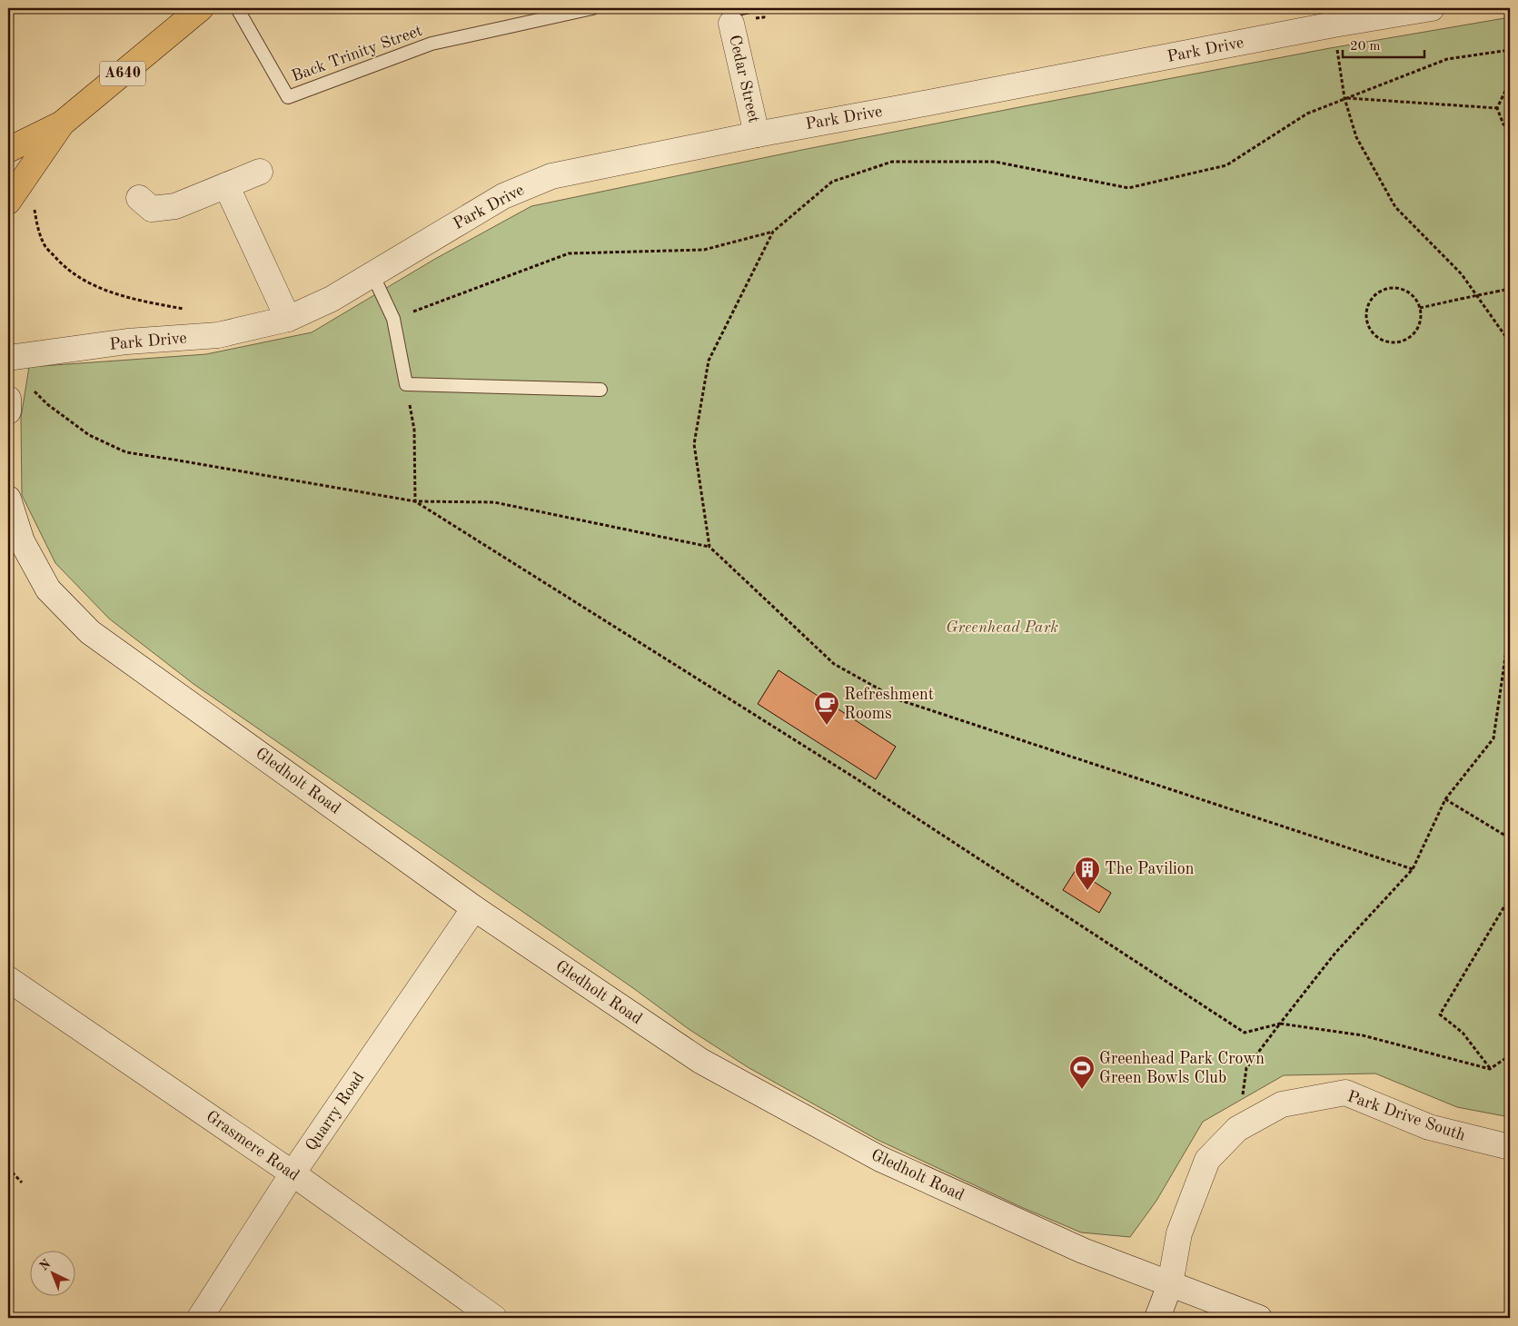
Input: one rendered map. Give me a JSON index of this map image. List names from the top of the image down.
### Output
{
  "streets": {
    "highway": ["A640"],
    "street": [
      "Park Drive",
      "Cedar Street",
      "Gledholt Road",
      "Quarry Road",
      "Park Drive South",
      "Grasmere Road"
    ],
    "lane": ["Back Trinity Street"]
  },
  "crossings": [
    ["Park Drive", "Cedar Street"],
    ["Gledholt Road", "Quarry Road"],
    ["Gledholt Road", "Park Drive South"],
    ["Quarry Road", "Grasmere Road"]
  ],
  "parks": ["Greenhead Park"],
  "places": {
    "cafe": ["Refreshment Rooms"],
    "building": ["The Pavilion"],
    "sports": ["Greenhead Park Crown Green Bowls Club"]
  },
  "scale_bar": "20 m",
  "north": "top left"
}
